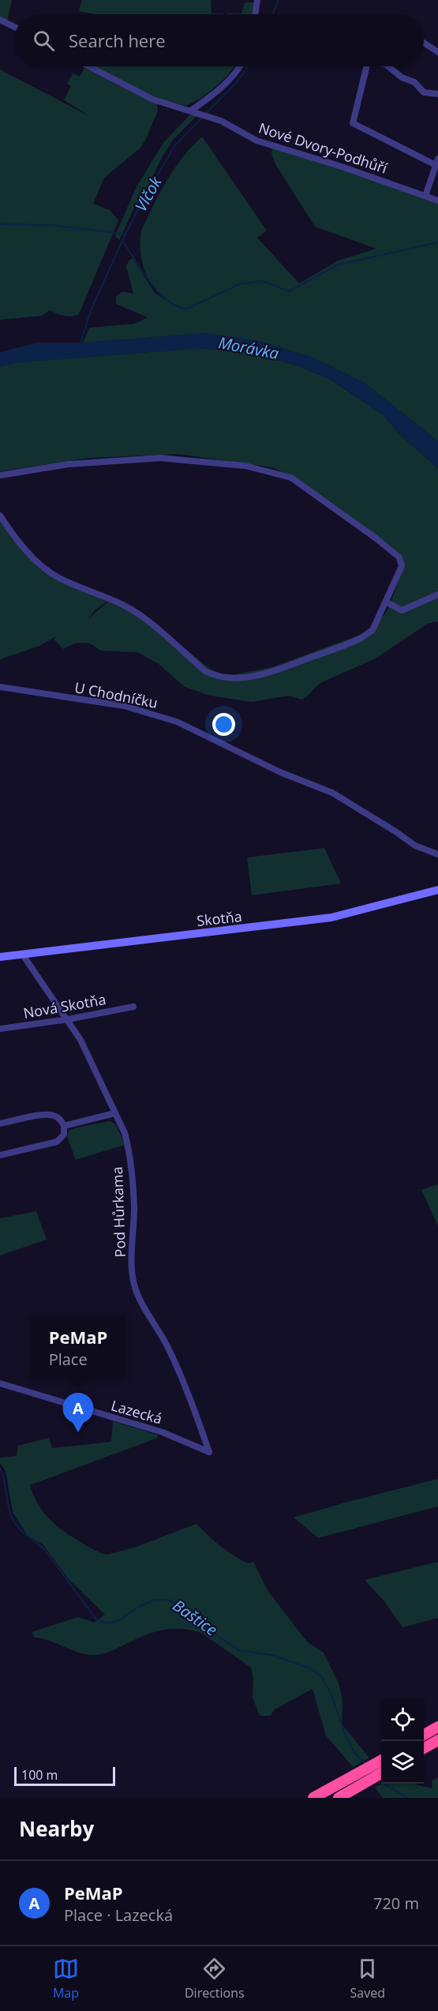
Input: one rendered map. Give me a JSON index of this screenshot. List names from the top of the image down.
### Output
{
  "streets": {
    "street": [
      "Nové Dvory-Podhůří",
      "U Chodníčku",
      "Skotňa",
      "Nová Skotňa",
      "Pod Hůrkama",
      "Lazecká"
    ]
  },
  "crossings": [
    ["Skotňa", "Pod Hůrkama"],
    ["Nová Skotňa", "Pod Hůrkama"],
    ["Pod Hůrkama", "Lazecká"]
  ],
  "water": ["Vlčok", "Morávka", "Baštice"],
  "scale_bar": "100 m",
  "page": {
    "search": "Search here",
    "popup": ["PeMaP", "Place"],
    "pins": "A",
    "scale": "100 m",
    "heading": "Nearby",
    "list": [
      {
        "mark": "A",
        "name": "PeMaP",
        "note": "Place · Lazecká",
        "value": "720 m"
      }
    ],
    "nav": ["Map", "Directions", "Saved"]
  }
}
